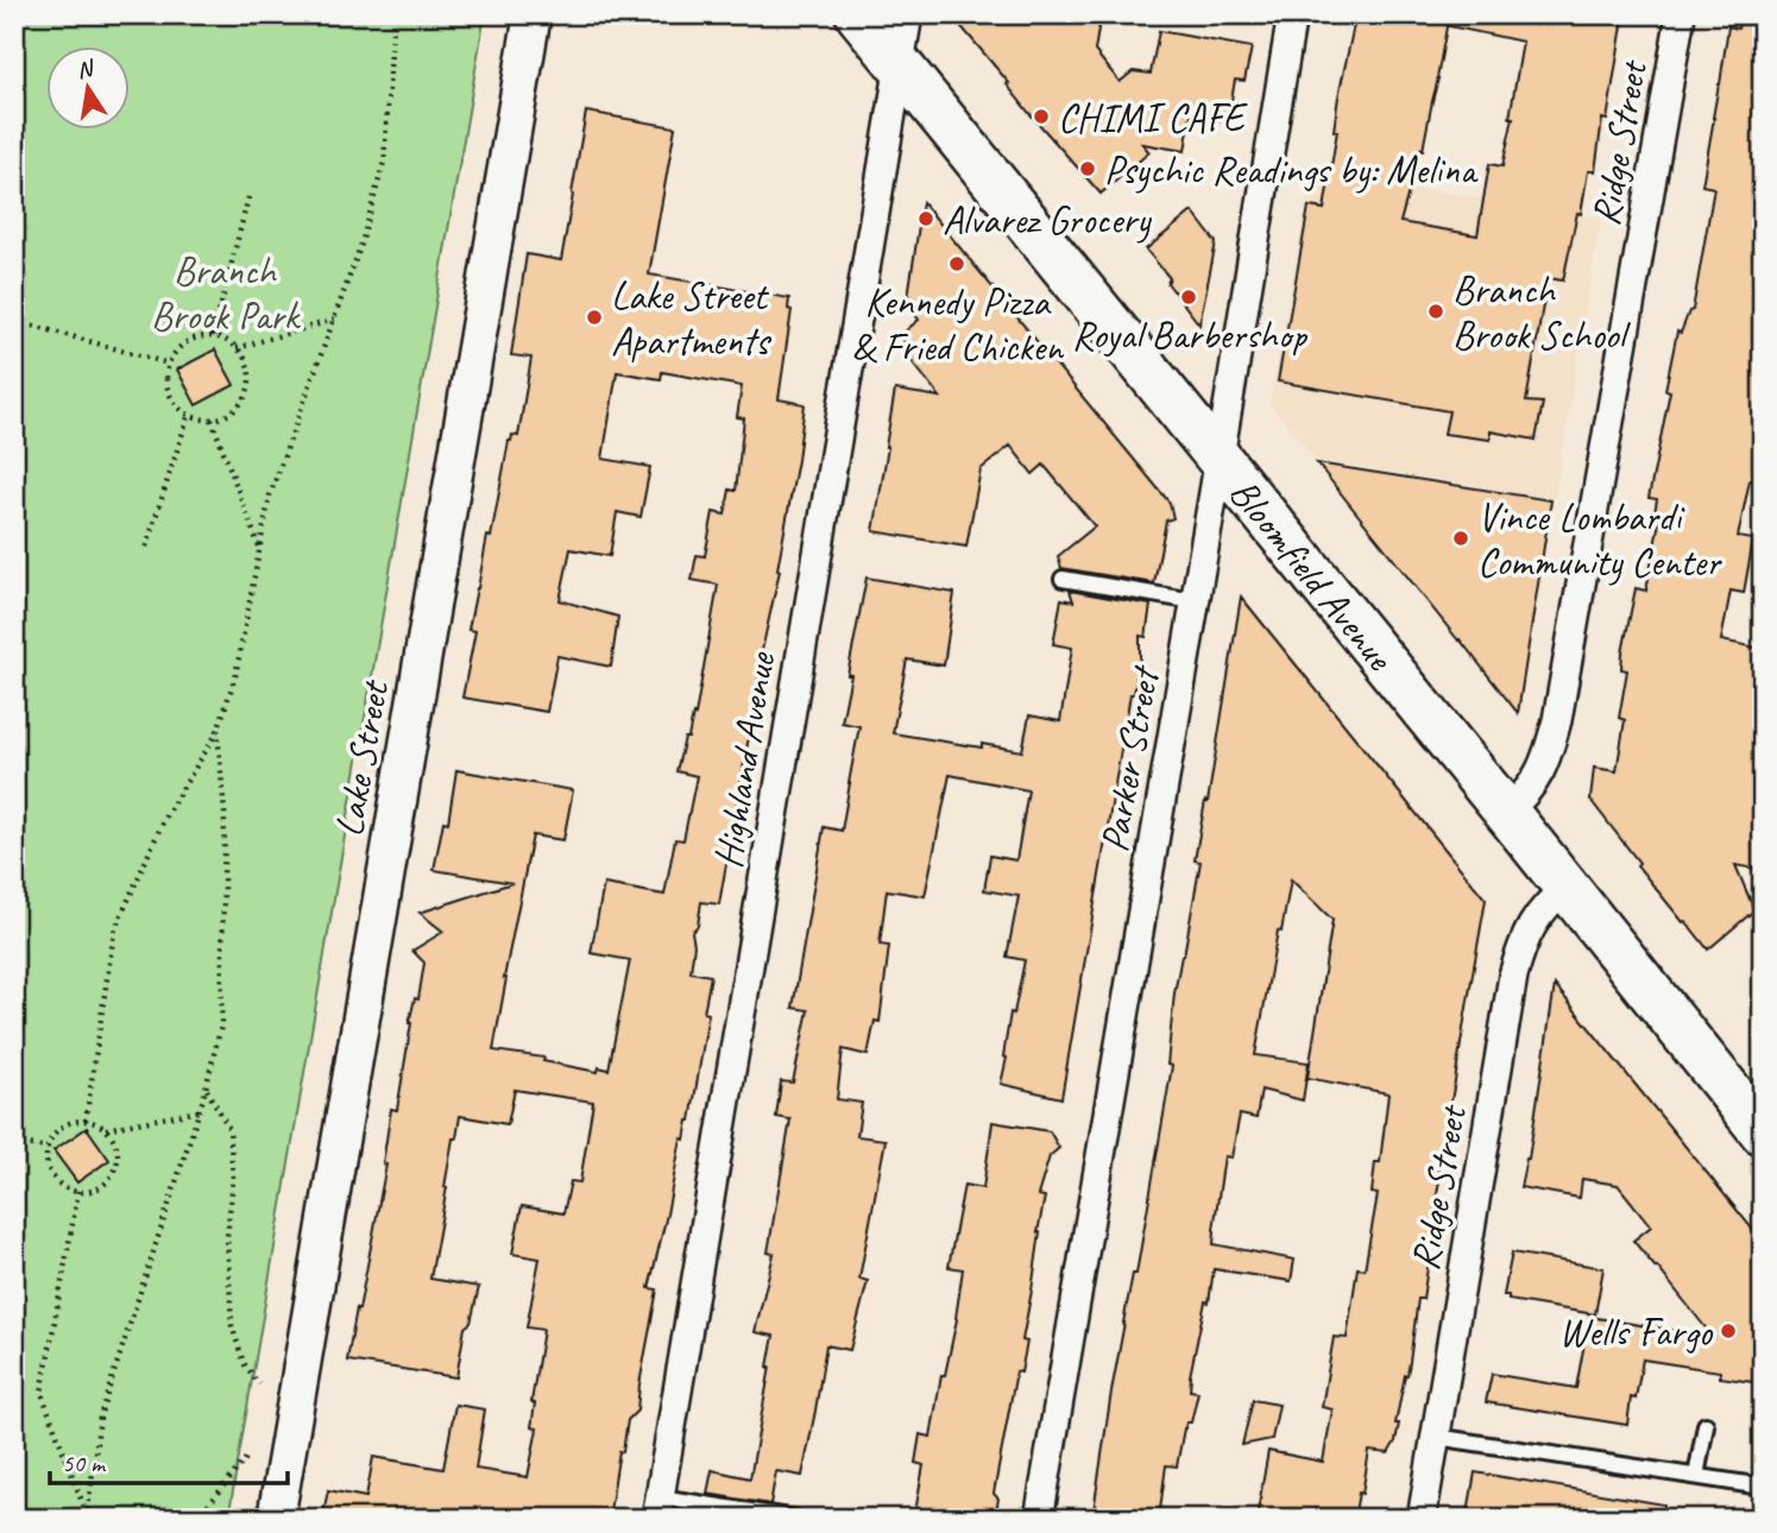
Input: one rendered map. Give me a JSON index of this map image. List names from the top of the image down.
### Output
{
  "streets": {
    "main road": ["Bloomfield Avenue"],
    "street": [
      "Ridge Street",
      "Lake Street",
      "Highland Avenue",
      "Parker Street"
    ]
  },
  "crossings": [
    ["Ridge Street", "Bloomfield Avenue"],
    ["Bloomfield Avenue", "Highland Avenue"],
    ["Bloomfield Avenue", "Parker Street"]
  ],
  "parks": ["Branch Brook Park"],
  "places": [
    "CHIMI CAFE",
    "Psychic Readings by: Melina",
    "Alvarez Grocery",
    "Kennedy Pizza & Fried Chicken",
    "Royal Barbershop",
    "Branch Brook School",
    "Lake Street Apartments",
    "Vince Lombardi Community Center",
    "Wells Fargo"
  ],
  "scale_bar": "50 m",
  "north": "top"
}
